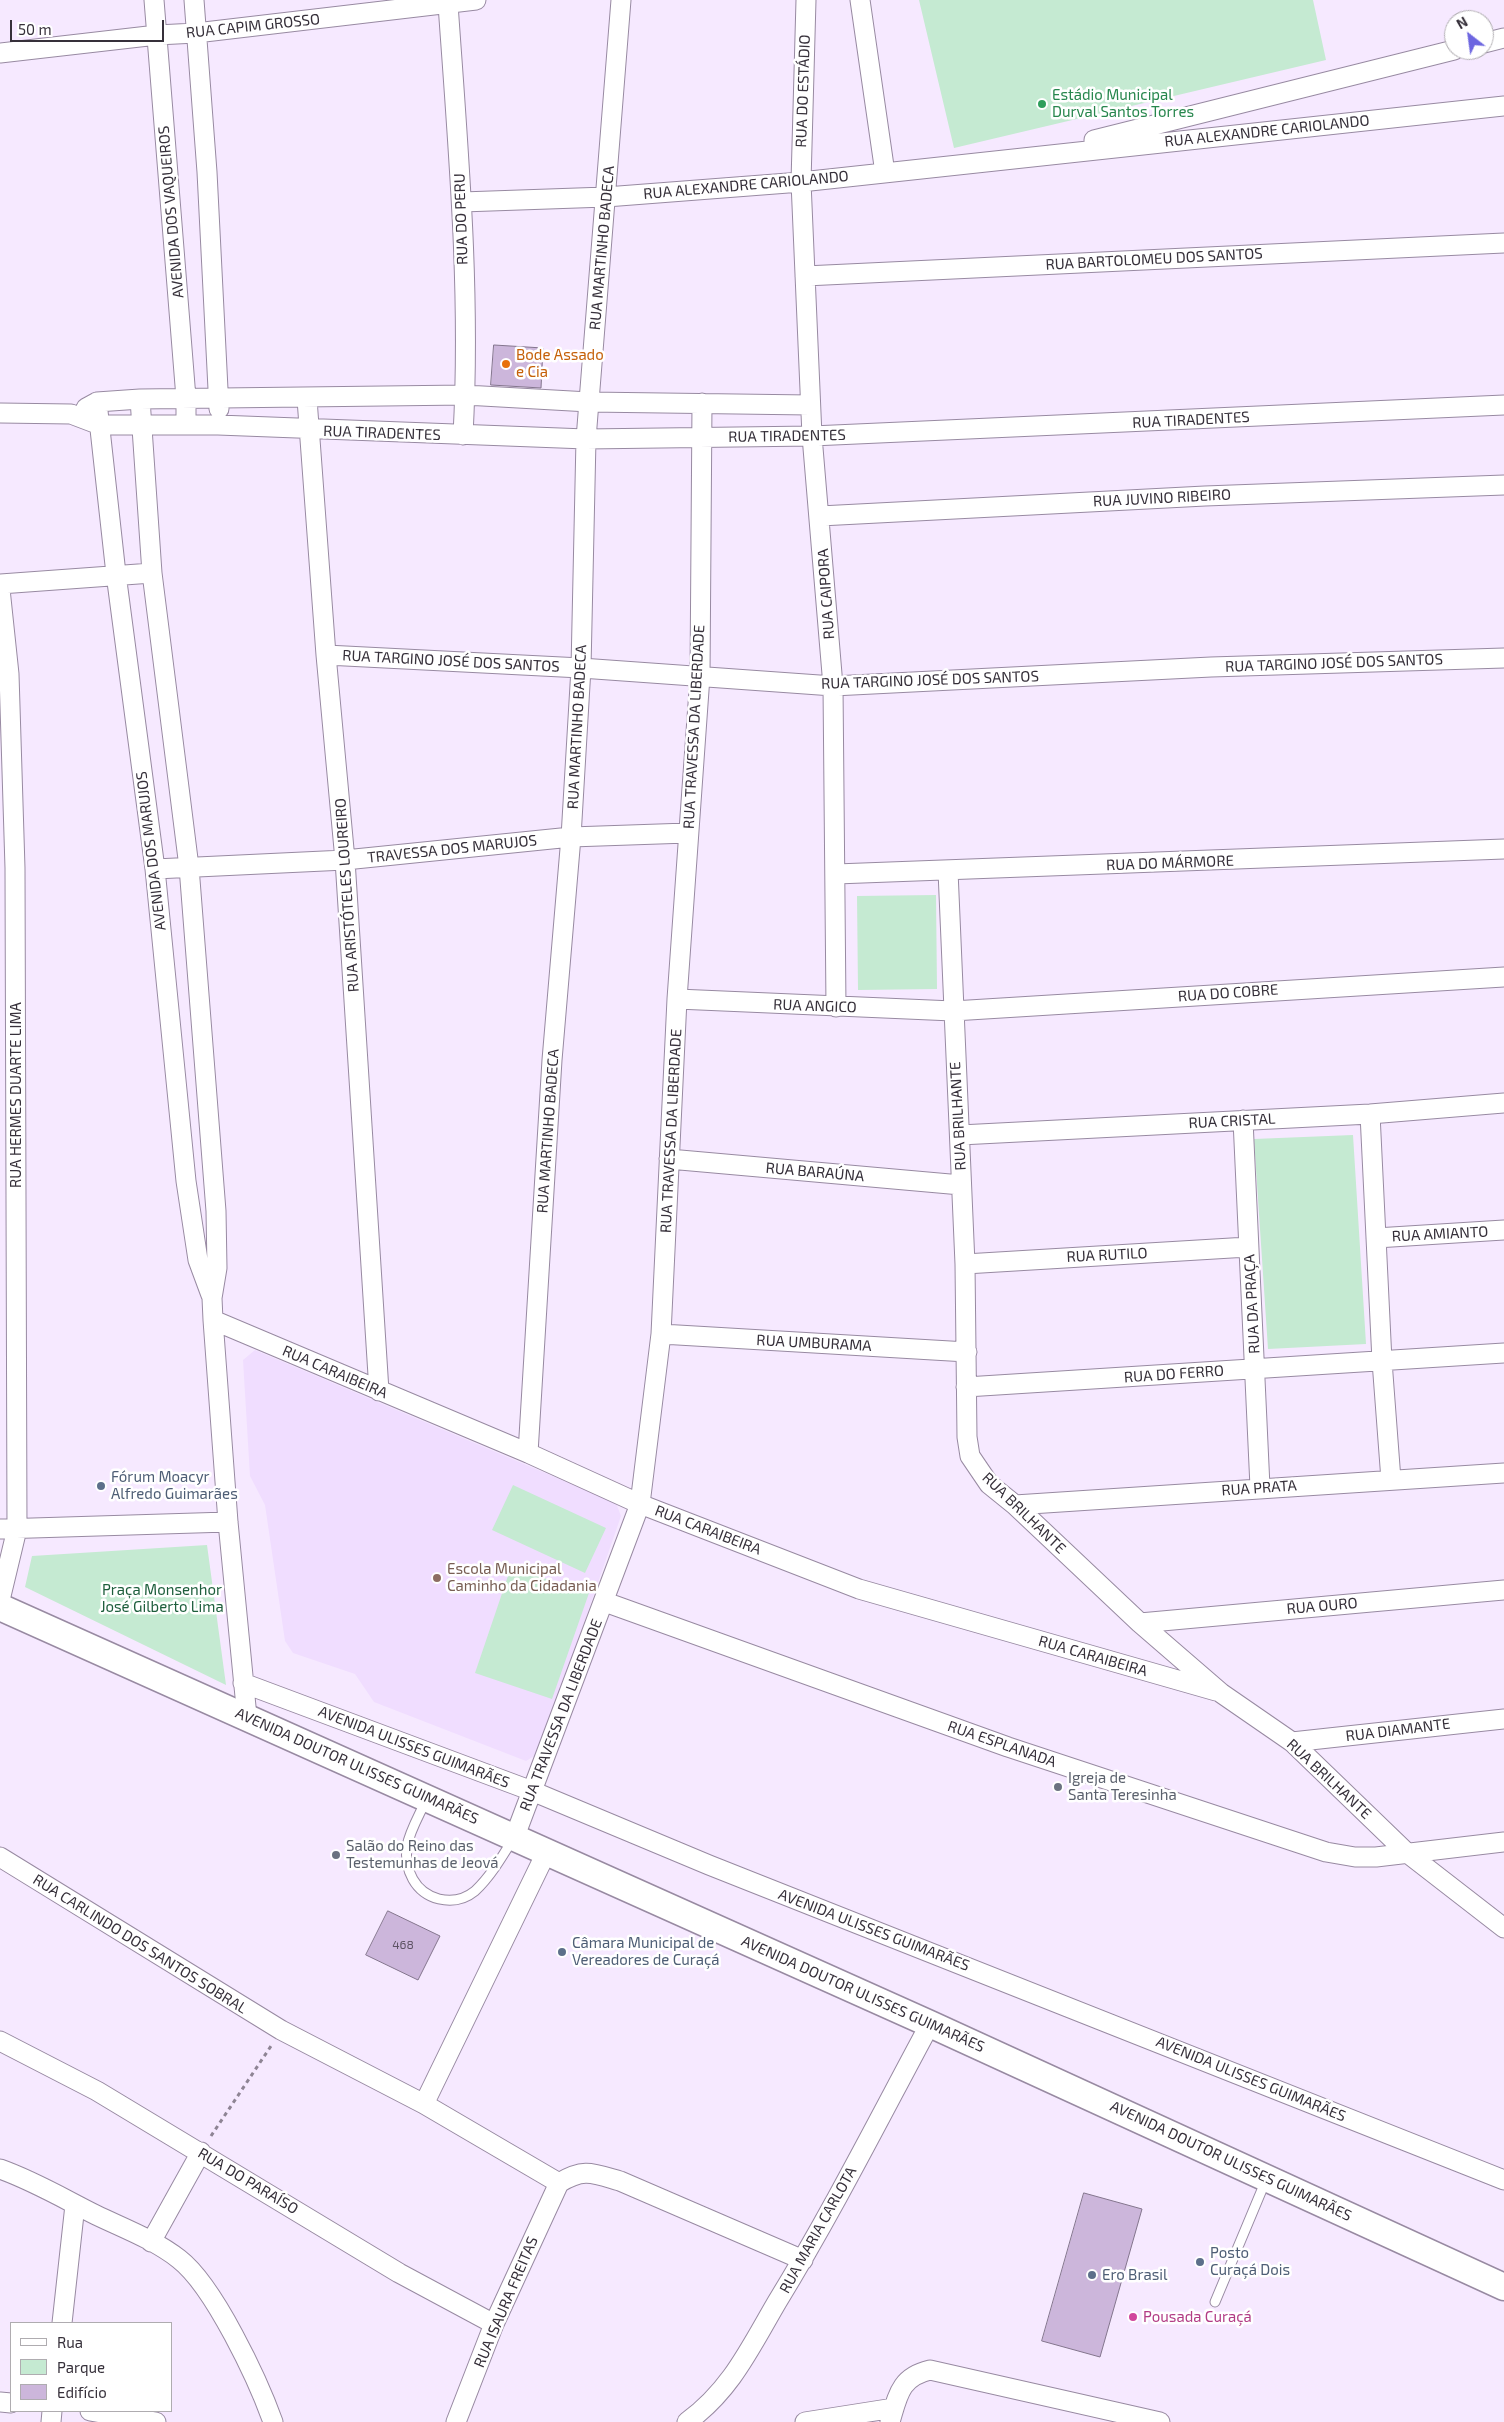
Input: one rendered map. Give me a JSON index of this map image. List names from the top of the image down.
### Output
{
  "streets": {
    "main road": ["AVENIDA DOUTOR ULISSES GUIMARÃES"],
    "street": [
      "RUA CAPIM GROSSO",
      "RUA DO ESTÁDIO",
      "RUA ALEXANDRE CARIOLANDO",
      "AVENIDA DOS VAQUEIROS",
      "RUA DO PERU",
      "RUA MARTINHO BADECA",
      "RUA BARTOLOMEU DOS SANTOS",
      "RUA TIRADENTES",
      "RUA JUVINO RIBEIRO",
      "RUA CAIPORA",
      "RUA TARGINO JOSÉ DOS SANTOS",
      "RUA TRAVESSA DA LIBERDADE",
      "TRAVESSA DOS MARUJOS",
      "AVENIDA DOS MARUJOS",
      "RUA DO MÁRMORE",
      "RUA ARISTÓTELES LOUREIRO",
      "RUA DO COBRE",
      "RUA ANGICO",
      "RUA HERMES DUARTE LIMA",
      "RUA BRILHANTE",
      "RUA CRISTAL",
      "RUA BARAÚNA",
      "RUA AMIANTO",
      "RUA RUTILO",
      "RUA DA PRAÇA",
      "RUA UMBURAMA",
      "RUA CARAIBEIRA",
      "RUA DO FERRO",
      "RUA PRATA",
      "RUA OURO",
      "RUA DIAMANTE",
      "RUA ESPLANADA",
      "AVENIDA ULISSES GUIMARÃES",
      "RUA CARLINDO DOS SANTOS SOBRAL",
      "RUA DO PARAÍSO",
      "RUA MARIA CARLOTA",
      "RUA ISAURA FREITAS"
    ]
  },
  "crossings": [
    ["RUA CAPIM GROSSO", "AVENIDA DOS VAQUEIROS"],
    ["RUA CAPIM GROSSO", "RUA DO PERU"],
    ["RUA DO ESTÁDIO", "RUA ALEXANDRE CARIOLANDO"],
    ["RUA DO ESTÁDIO", "RUA CAIPORA"],
    ["RUA ALEXANDRE CARIOLANDO", "RUA DO PERU"],
    ["RUA ALEXANDRE CARIOLANDO", "RUA MARTINHO BADECA"],
    ["RUA ALEXANDRE CARIOLANDO", "RUA CAIPORA"],
    ["AVENIDA DOS VAQUEIROS", "RUA TIRADENTES"],
    ["RUA DO PERU", "RUA TIRADENTES"],
    ["RUA MARTINHO BADECA", "RUA TIRADENTES"],
    ["RUA MARTINHO BADECA", "RUA TARGINO JOSÉ DOS SANTOS"],
    ["RUA MARTINHO BADECA", "TRAVESSA DOS MARUJOS"],
    ["RUA MARTINHO BADECA", "RUA CARAIBEIRA"],
    ["RUA BARTOLOMEU DOS SANTOS", "RUA CAIPORA"],
    ["RUA TIRADENTES", "RUA CAIPORA"],
    ["RUA TIRADENTES", "RUA TRAVESSA DA LIBERDADE"],
    ["RUA TIRADENTES", "AVENIDA DOS MARUJOS"],
    ["RUA TIRADENTES", "RUA ARISTÓTELES LOUREIRO"],
    ["RUA JUVINO RIBEIRO", "RUA CAIPORA"],
    ["RUA CAIPORA", "RUA TARGINO JOSÉ DOS SANTOS"],
    ["RUA CAIPORA", "RUA DO MÁRMORE"],
    ["RUA CAIPORA", "RUA ANGICO"],
    ["RUA TARGINO JOSÉ DOS SANTOS", "RUA TRAVESSA DA LIBERDADE"],
    ["RUA TARGINO JOSÉ DOS SANTOS", "RUA ARISTÓTELES LOUREIRO"],
    ["RUA TRAVESSA DA LIBERDADE", "TRAVESSA DOS MARUJOS"],
    ["RUA TRAVESSA DA LIBERDADE", "RUA ANGICO"],
    ["RUA TRAVESSA DA LIBERDADE", "RUA BARAÚNA"],
    ["RUA TRAVESSA DA LIBERDADE", "RUA UMBURAMA"],
    ["RUA TRAVESSA DA LIBERDADE", "RUA CARAIBEIRA"],
    ["RUA TRAVESSA DA LIBERDADE", "RUA ESPLANADA"],
    ["RUA TRAVESSA DA LIBERDADE", "AVENIDA ULISSES GUIMARÃES"],
    ["RUA TRAVESSA DA LIBERDADE", "AVENIDA DOUTOR ULISSES GUIMARÃES"],
    ["TRAVESSA DOS MARUJOS", "AVENIDA DOS MARUJOS"],
    ["TRAVESSA DOS MARUJOS", "RUA ARISTÓTELES LOUREIRO"],
    ["AVENIDA DOS MARUJOS", "RUA CARAIBEIRA"],
    ["AVENIDA DOS MARUJOS", "AVENIDA ULISSES GUIMARÃES"],
    ["AVENIDA DOS MARUJOS", "AVENIDA DOUTOR ULISSES GUIMARÃES"],
    ["RUA DO MÁRMORE", "RUA BRILHANTE"],
    ["RUA ARISTÓTELES LOUREIRO", "RUA CARAIBEIRA"],
    ["RUA DO COBRE", "RUA ANGICO"],
    ["RUA DO COBRE", "RUA BRILHANTE"],
    ["RUA ANGICO", "RUA BRILHANTE"],
    ["RUA BRILHANTE", "RUA CRISTAL"],
    ["RUA BRILHANTE", "RUA BARAÚNA"],
    ["RUA BRILHANTE", "RUA RUTILO"],
    ["RUA BRILHANTE", "RUA UMBURAMA"],
    ["RUA BRILHANTE", "RUA CARAIBEIRA"],
    ["RUA BRILHANTE", "RUA DO FERRO"],
    ["RUA BRILHANTE", "RUA PRATA"],
    ["RUA BRILHANTE", "RUA OURO"],
    ["RUA BRILHANTE", "RUA DIAMANTE"],
    ["RUA BRILHANTE", "RUA ESPLANADA"],
    ["RUA CRISTAL", "RUA DA PRAÇA"],
    ["RUA RUTILO", "RUA DA PRAÇA"],
    ["RUA DA PRAÇA", "RUA DO FERRO"],
    ["RUA DA PRAÇA", "RUA PRATA"],
    ["AVENIDA DOUTOR ULISSES GUIMARÃES", "RUA MARIA CARLOTA"],
    ["RUA CARLINDO DOS SANTOS SOBRAL", "RUA ISAURA FREITAS"],
    ["RUA DO PARAÍSO", "RUA ISAURA FREITAS"]
  ],
  "parks": ["Praça Monsenhor José Gilberto Lima"],
  "places": [
    "Estádio Municipal Durval Santos Torres",
    "Bode Assado e Cia",
    "Fórum Moacyr Alfredo Guimarães",
    "Escola Municipal Caminho da Cidadania",
    "Igreja de Santa Teresinha",
    "Salão do Reino das Testemunhas de Jeová",
    "Câmara Municipal de Vereadores de Curaçá",
    "Posto Curaçá Dois",
    "Ero Brasil",
    "Pousada Curaçá"
  ],
  "house_numbers": ["468"],
  "legend": ["Rua", "Parque", "Edifício"],
  "scale_bar": "50 m",
  "north": "top left"
}
